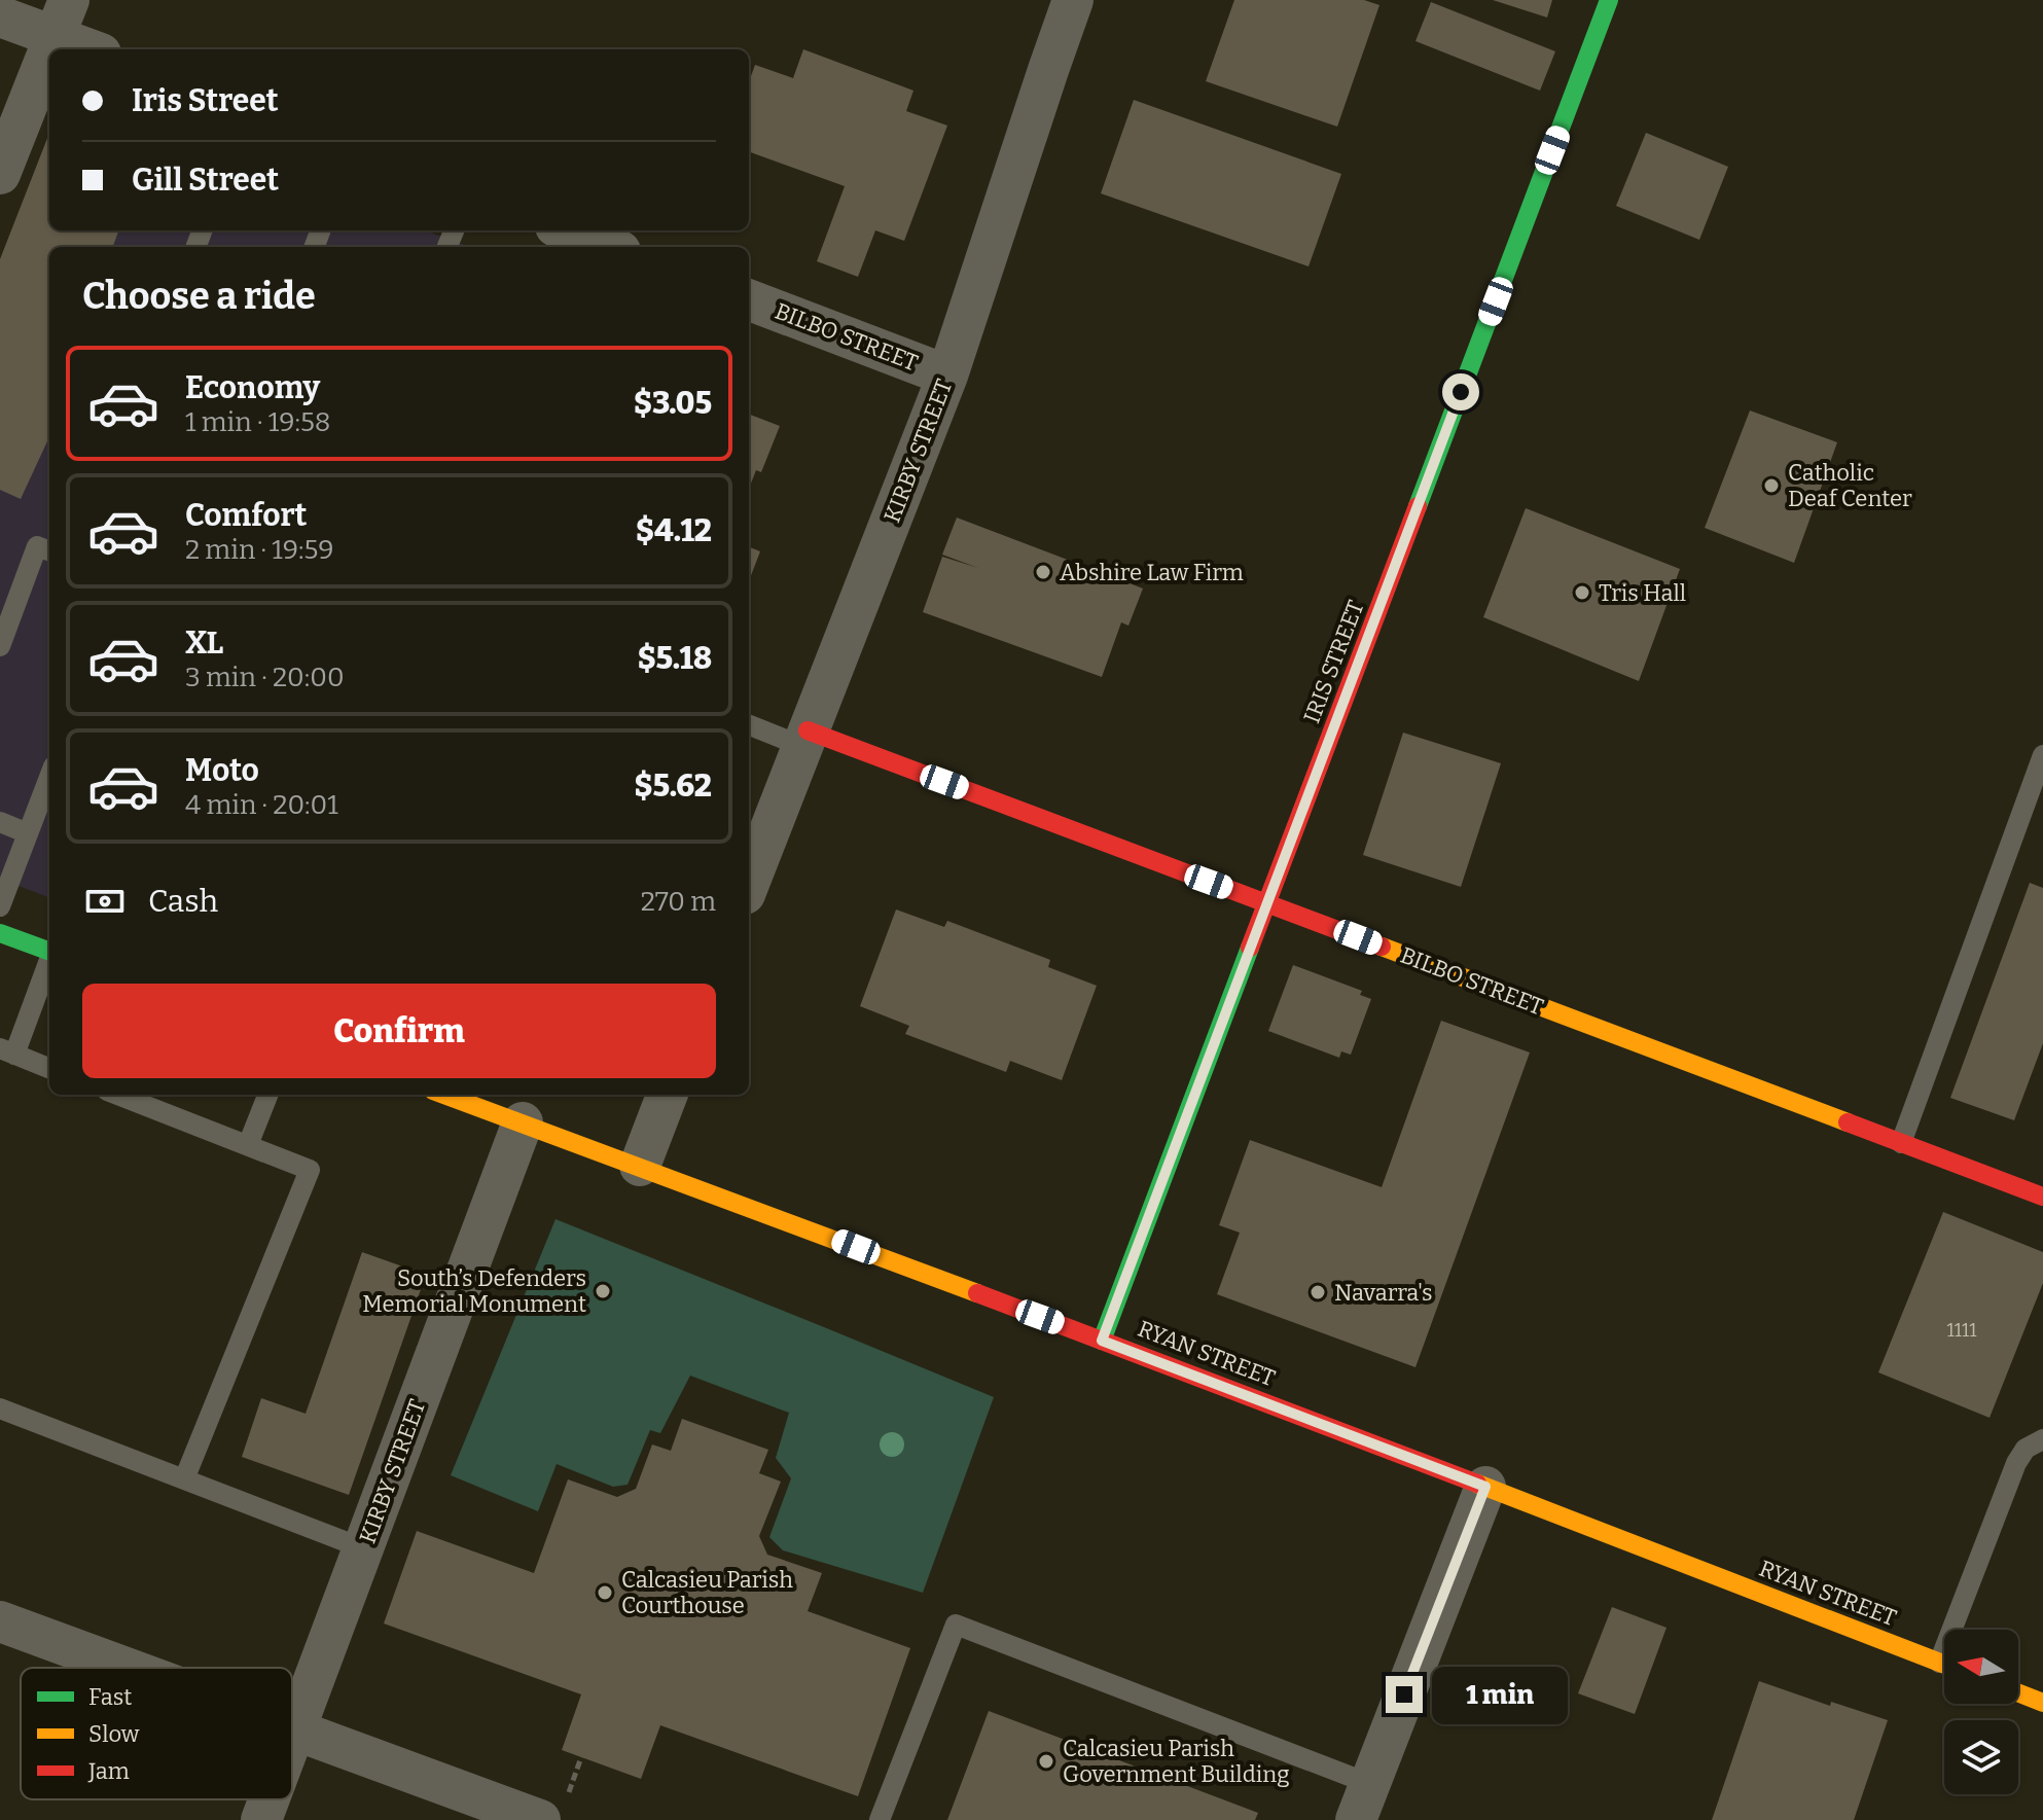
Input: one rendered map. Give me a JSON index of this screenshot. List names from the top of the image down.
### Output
{
  "streets": {
    "street": [
      "BILBO STREET",
      "KIRBY STREET",
      "IRIS STREET",
      "RYAN STREET"
    ]
  },
  "crossings": [
    ["BILBO STREET", "KIRBY STREET"],
    ["BILBO STREET", "IRIS STREET"],
    ["KIRBY STREET", "RYAN STREET"],
    ["IRIS STREET", "RYAN STREET"]
  ],
  "places": [
    "Catholic Deaf Center",
    "Abshire Law Firm",
    "Tris Hall",
    "South’s Defenders Memorial Monument",
    "Navarra's",
    "Calcasieu Parish Courthouse",
    "Calcasieu Parish Government Building"
  ],
  "house_numbers": ["1111"],
  "legend": ["Fast", "Slow", "Jam"],
  "north": "left",
  "page": {
    "banner": ["Iris Street", "Gill Street"],
    "heading": "Choose a ride",
    "list": [
      {
        "name": "Economy",
        "note": "1 min · 19:58",
        "value": "$3.05"
      },
      {
        "name": "Comfort",
        "note": "2 min · 19:59",
        "value": "$4.12"
      },
      {
        "name": "XL",
        "note": "3 min · 20:00",
        "value": "$5.18"
      },
      {
        "name": "Moto",
        "note": "4 min · 20:01",
        "value": "$5.62"
      }
    ],
    "pay": ["Cash", "270 m"],
    "buttons": "Confirm",
    "bubble": "1 min"
  }
}
